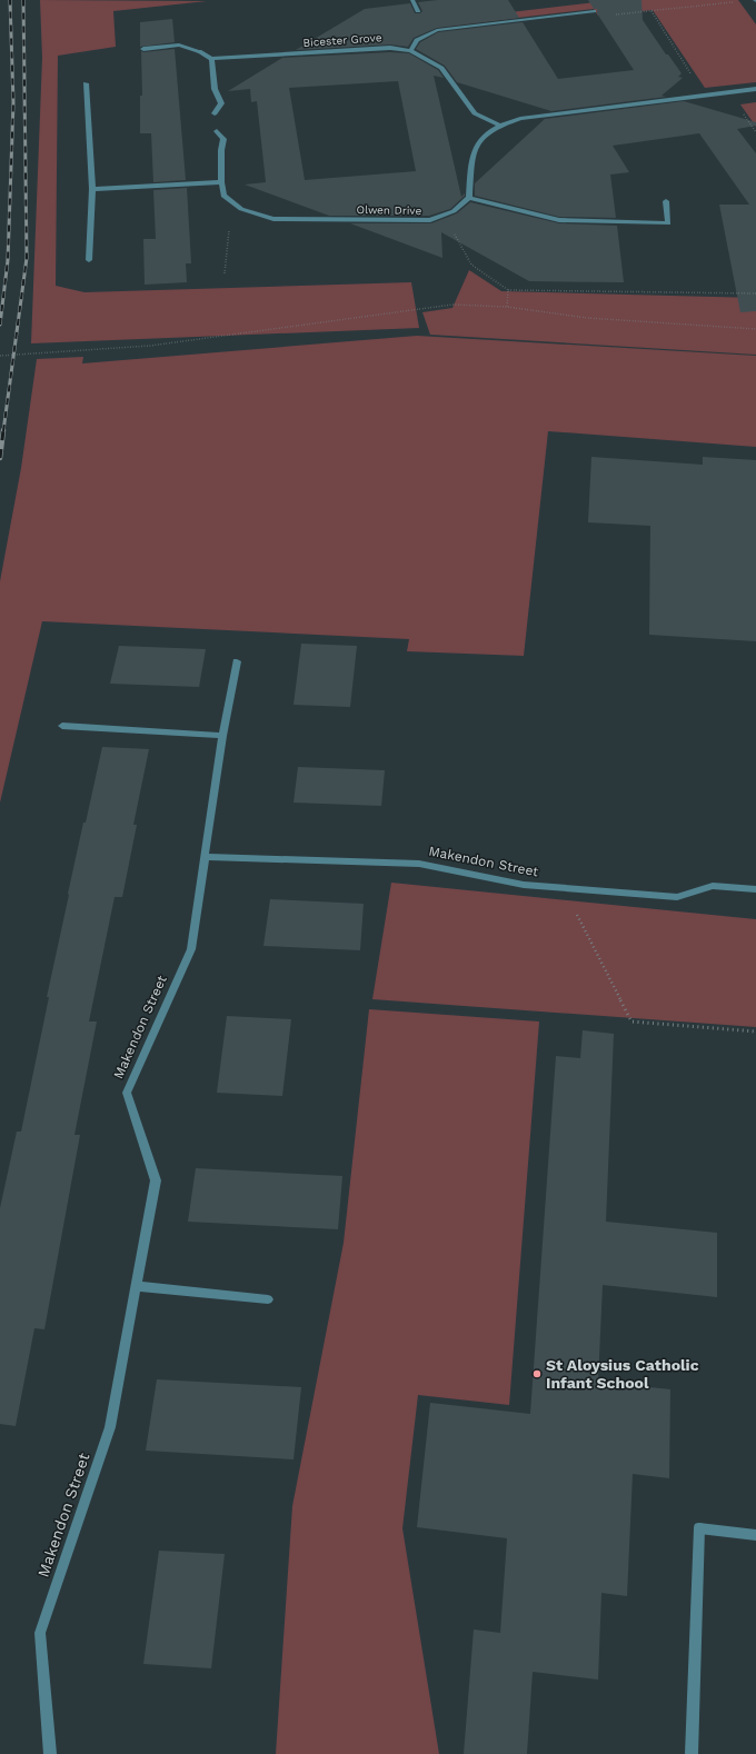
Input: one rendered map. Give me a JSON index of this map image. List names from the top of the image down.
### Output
{
  "streets": {
    "street": ["Bicester Grove", "Olwen Drive", "Makendon Street"]
  },
  "places": ["St Aloysius Catholic Infant School"]
}
